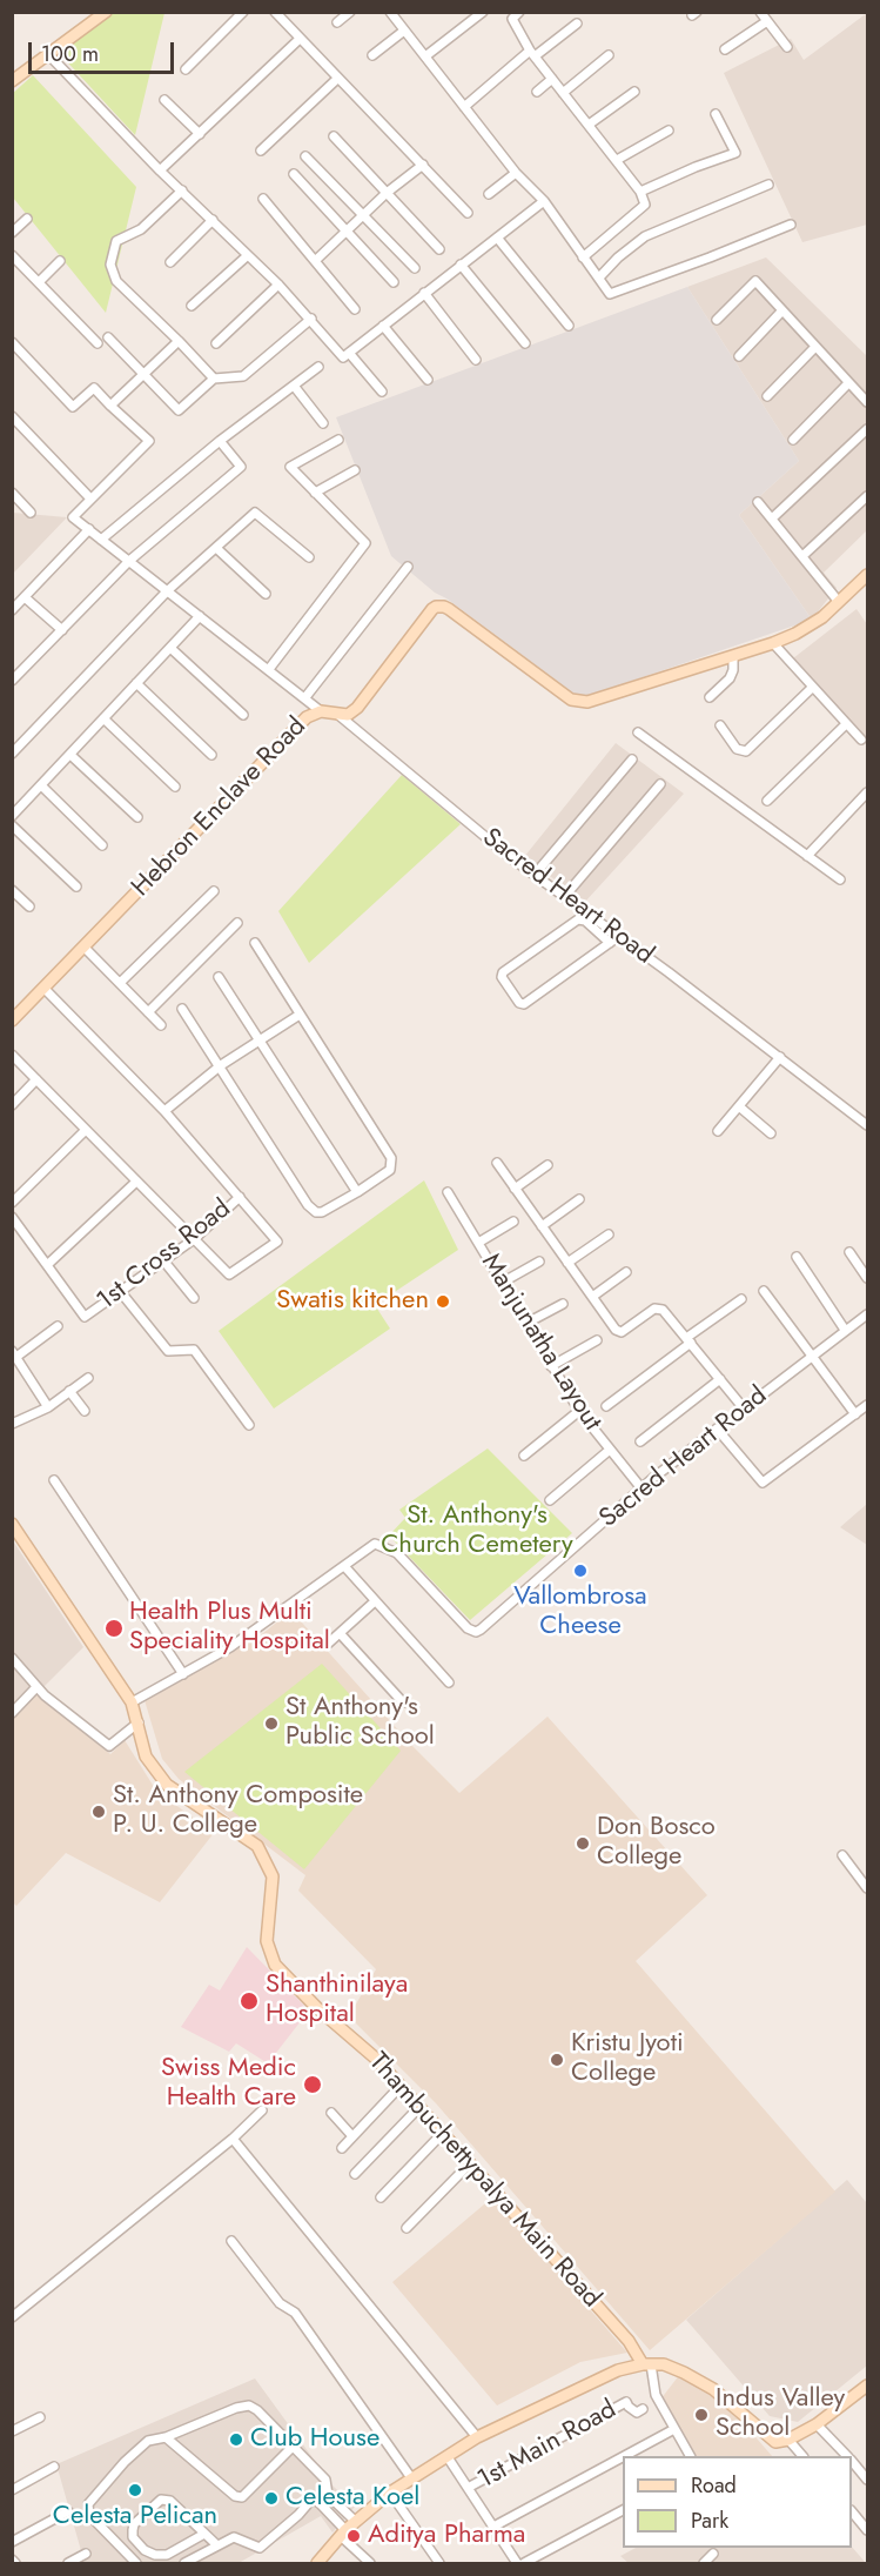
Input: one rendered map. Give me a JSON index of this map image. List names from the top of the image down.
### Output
{
  "streets": {
    "street": [
      "Hebron Enclave Road",
      "Sacred Heart Road",
      "1st Cross Road",
      "Manjunatha Layout",
      "Thambuchettypalya Main Road",
      "1st Main Road"
    ]
  },
  "crossings": [
    ["Hebron Enclave Road", "Sacred Heart Road"],
    ["Sacred Heart Road", "Manjunatha Layout"],
    ["Sacred Heart Road", "Thambuchettypalya Main Road"]
  ],
  "parks": ["St. Anthony's Church Cemetery"],
  "places": [
    "Swatis kitchen",
    "Vallombrosa Cheese",
    "Health Plus Multi Speciality Hospital",
    "St Anthony's Public School",
    "St. Anthony Composite P. U. College",
    "Don Bosco College",
    "Shanthinilaya Hospital",
    "Kristu Jyoti College",
    "Swiss Medic Health Care",
    "Indus Valley School",
    "Club House",
    "Celesta Pelican",
    "Celesta Koel",
    "Aditya Pharma"
  ],
  "legend": ["Road", "Park"],
  "scale_bar": "100 m"
}
